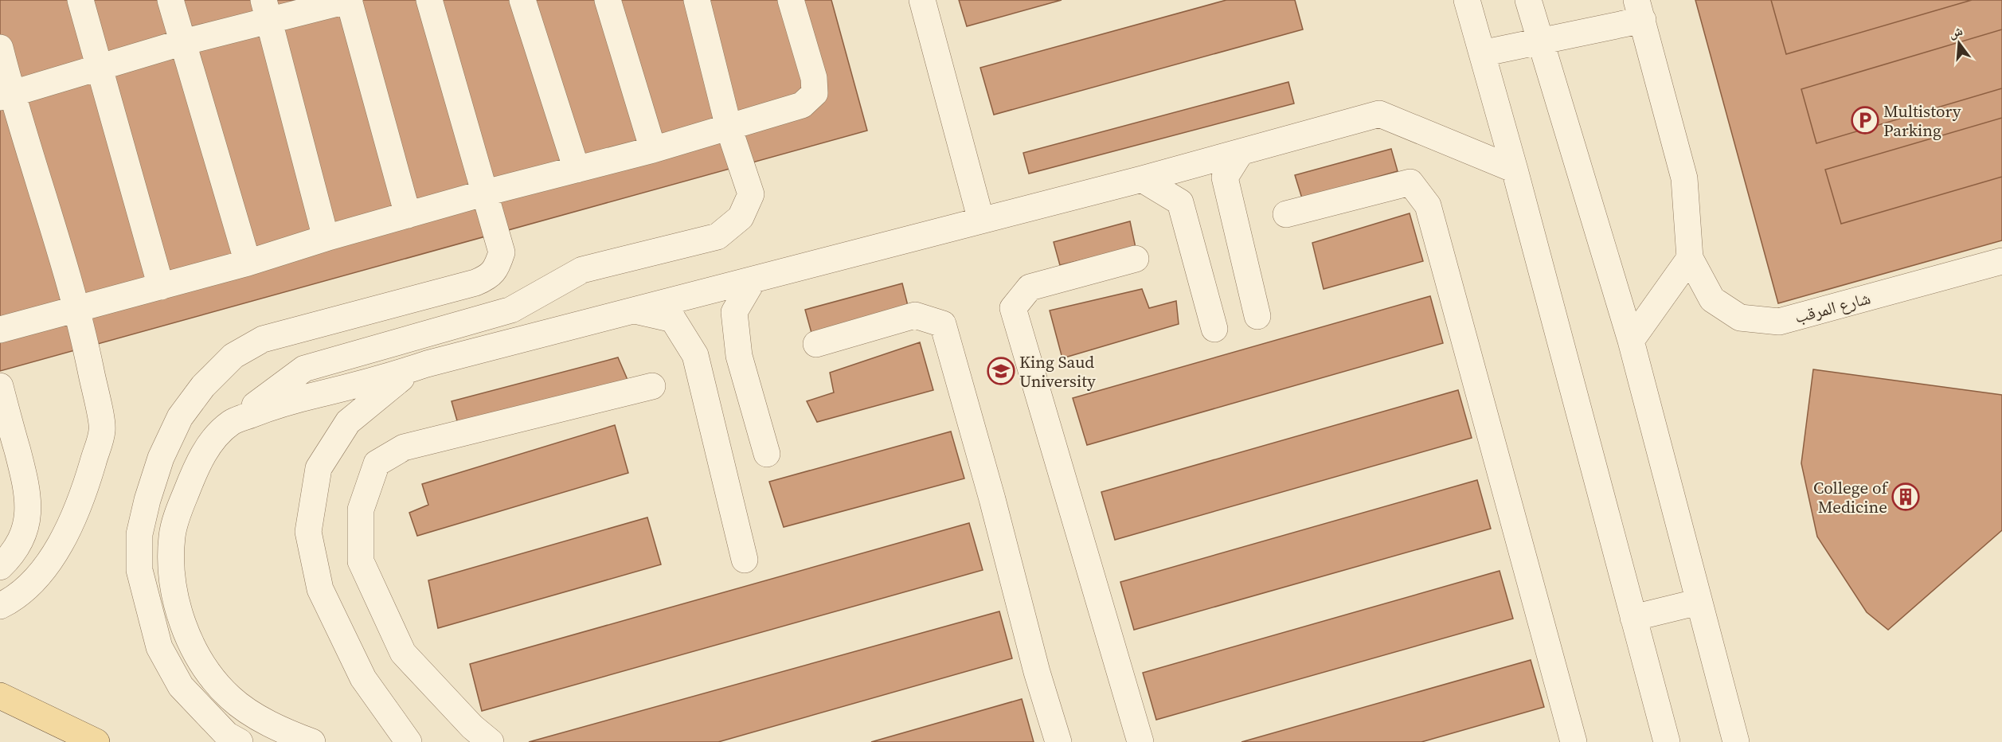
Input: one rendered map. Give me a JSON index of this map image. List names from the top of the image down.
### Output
{
  "streets": {
    "lane": ["شارع المرقب"]
  },
  "places": {
    "parking": ["Multistory Parking"],
    "school or university": ["King Saud University"],
    "building": ["College of Medicine"]
  },
  "north": "top"
}
